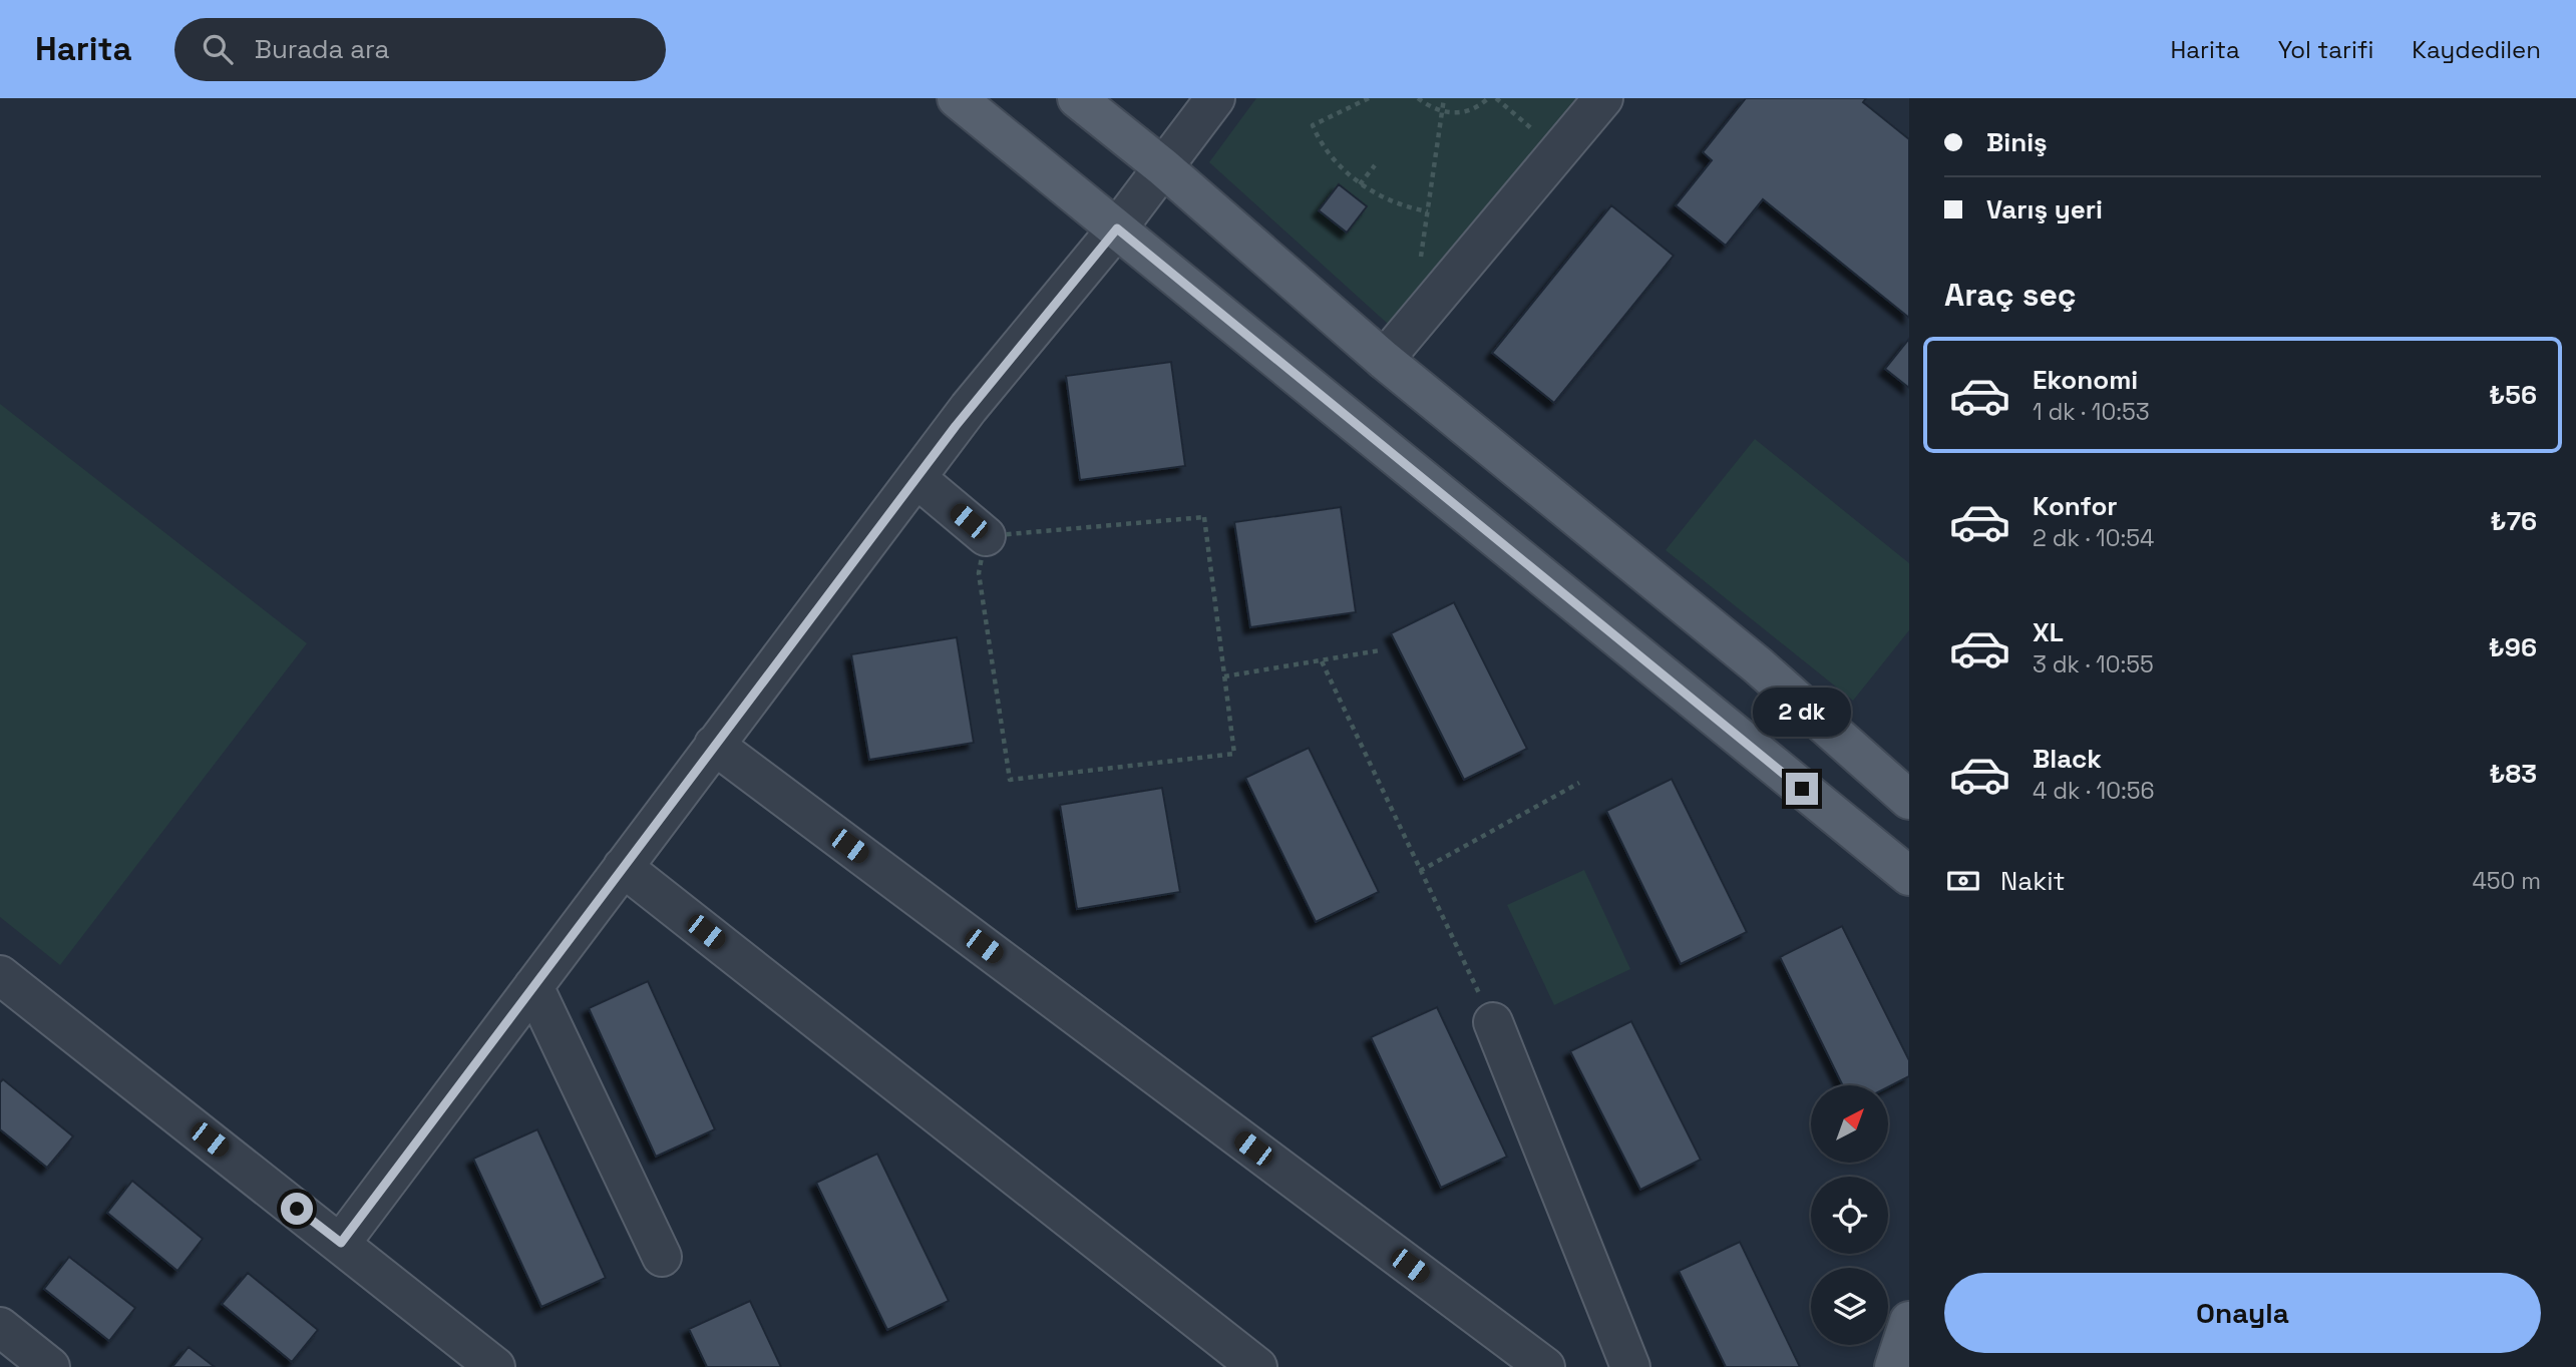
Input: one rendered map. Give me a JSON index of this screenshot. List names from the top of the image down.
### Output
{
  "north": "top right",
  "page": {
    "header": "Harita",
    "search": "Burada ara",
    "nav": ["Harita", "Yol tarifi", "Kaydedilen"],
    "banner": ["Biniş", "Varış yeri"],
    "heading": "Araç seç",
    "list": [
      {
        "name": "Ekonomi",
        "note": "1 dk · 10:53",
        "value": "₺56"
      },
      {
        "name": "Konfor",
        "note": "2 dk · 10:54",
        "value": "₺76"
      },
      {
        "name": "XL",
        "note": "3 dk · 10:55",
        "value": "₺96"
      },
      {
        "name": "Black",
        "note": "4 dk · 10:56",
        "value": "₺83"
      }
    ],
    "bubble": "2 dk",
    "pay": ["Nakit", "450 m"],
    "buttons": "Onayla"
  }
}
